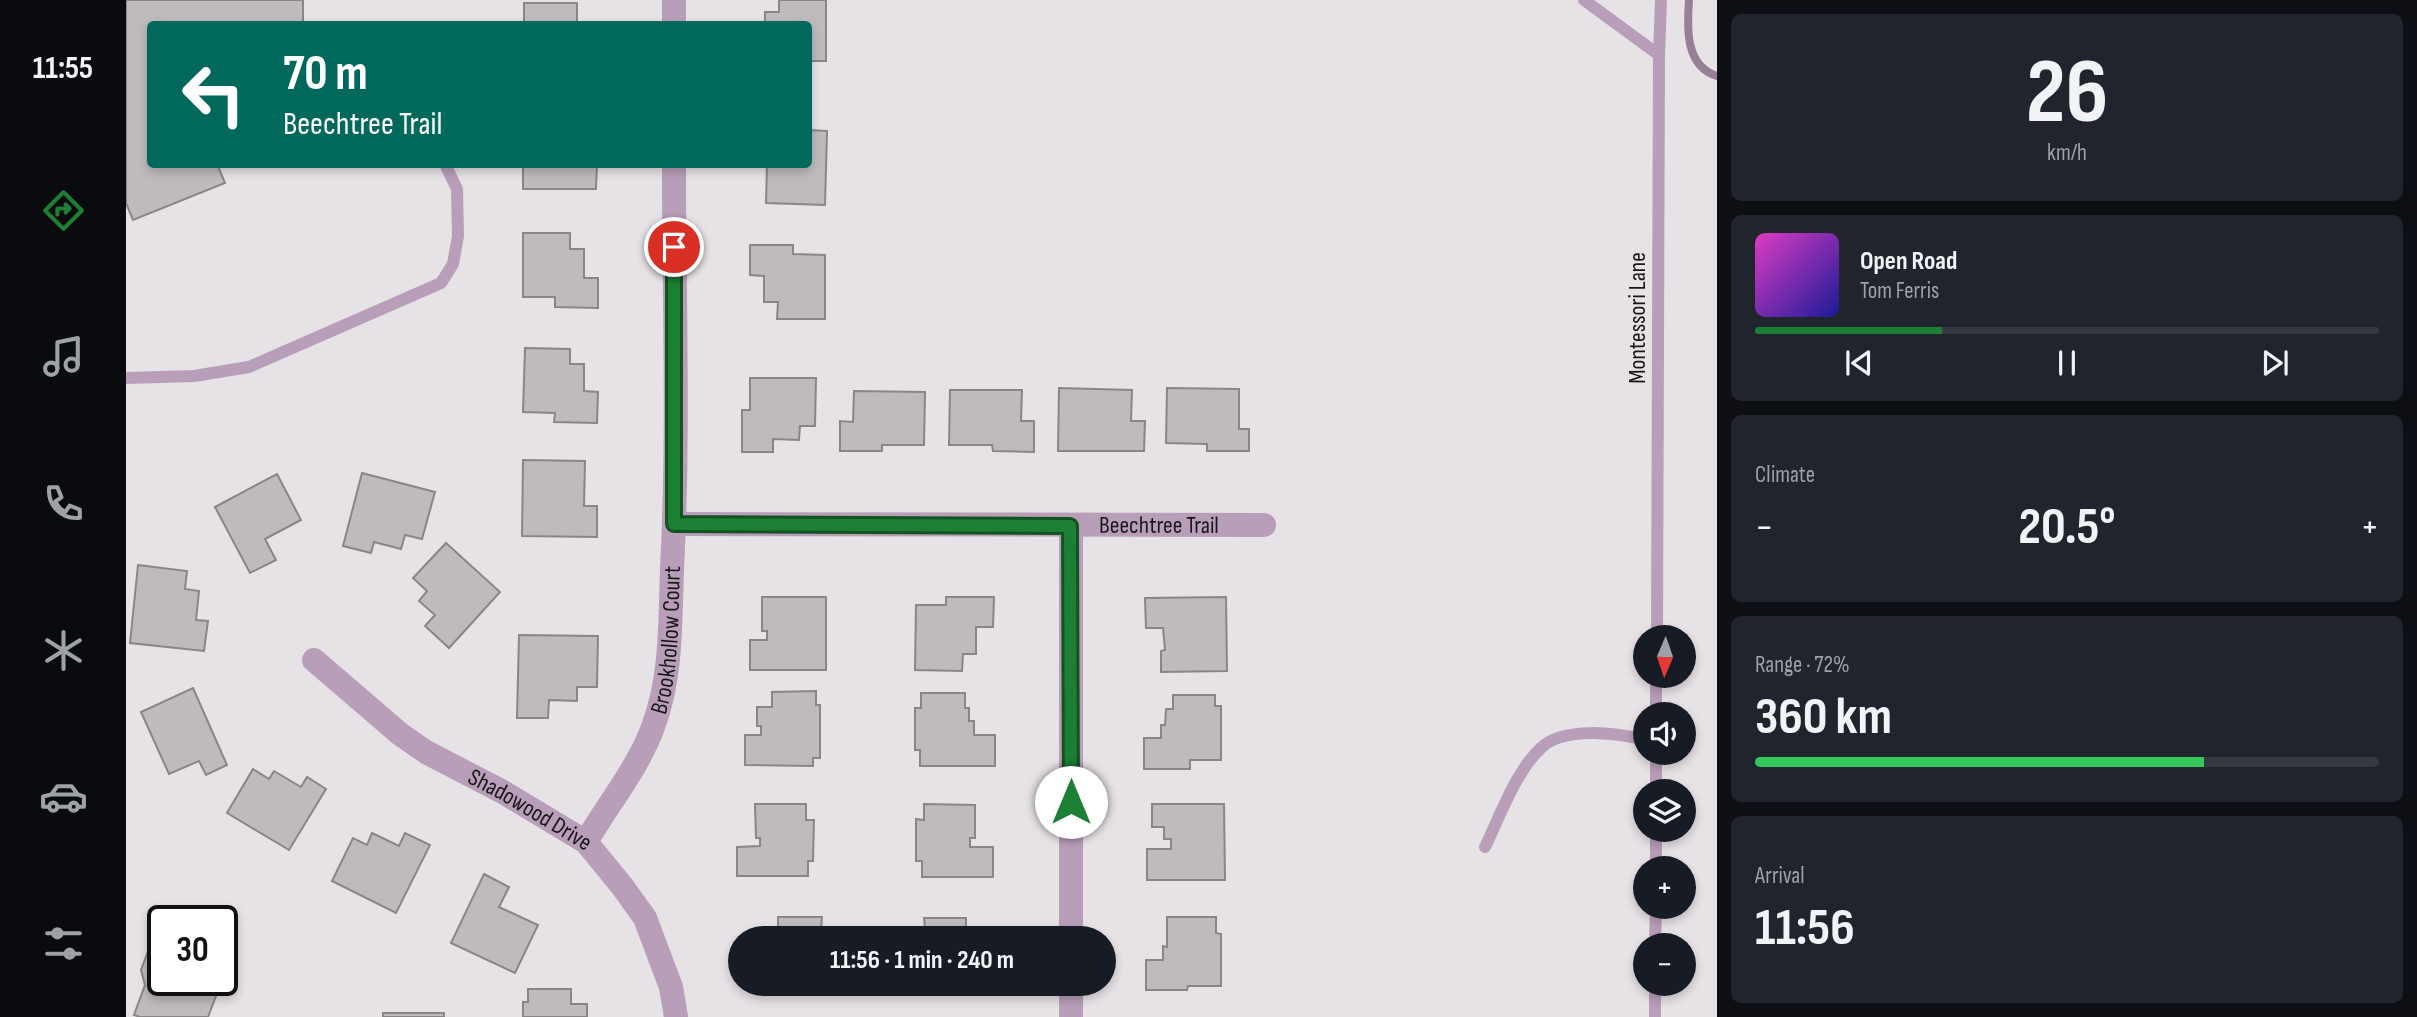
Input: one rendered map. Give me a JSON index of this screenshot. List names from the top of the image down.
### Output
{
  "streets": {
    "street": ["Beechtree Trail", "Brookhollow Court", "Shadowood Drive"],
    "lane": ["Montessori Lane"]
  },
  "crossings": [
    ["Beechtree Trail", "Brookhollow Court"],
    ["Brookhollow Court", "Shadowood Drive"]
  ],
  "north": "bottom",
  "page": {
    "tabs": "11:55",
    "tile": [
      ["26", "km/h"],
      "Climate",
      ["Range · 72%", "360 km"],
      ["Arrival", "11:56"]
    ],
    "turn": ["70 m", "Beechtree Trail"],
    "song": ["Open Road", "Tom Ferris"],
    "heat": ["−", "20.5°", "+"],
    "map_buttons": ["+", "−"],
    "limit": "30",
    "trip": "11:56 · 1 min · 240 m"
  }
}
